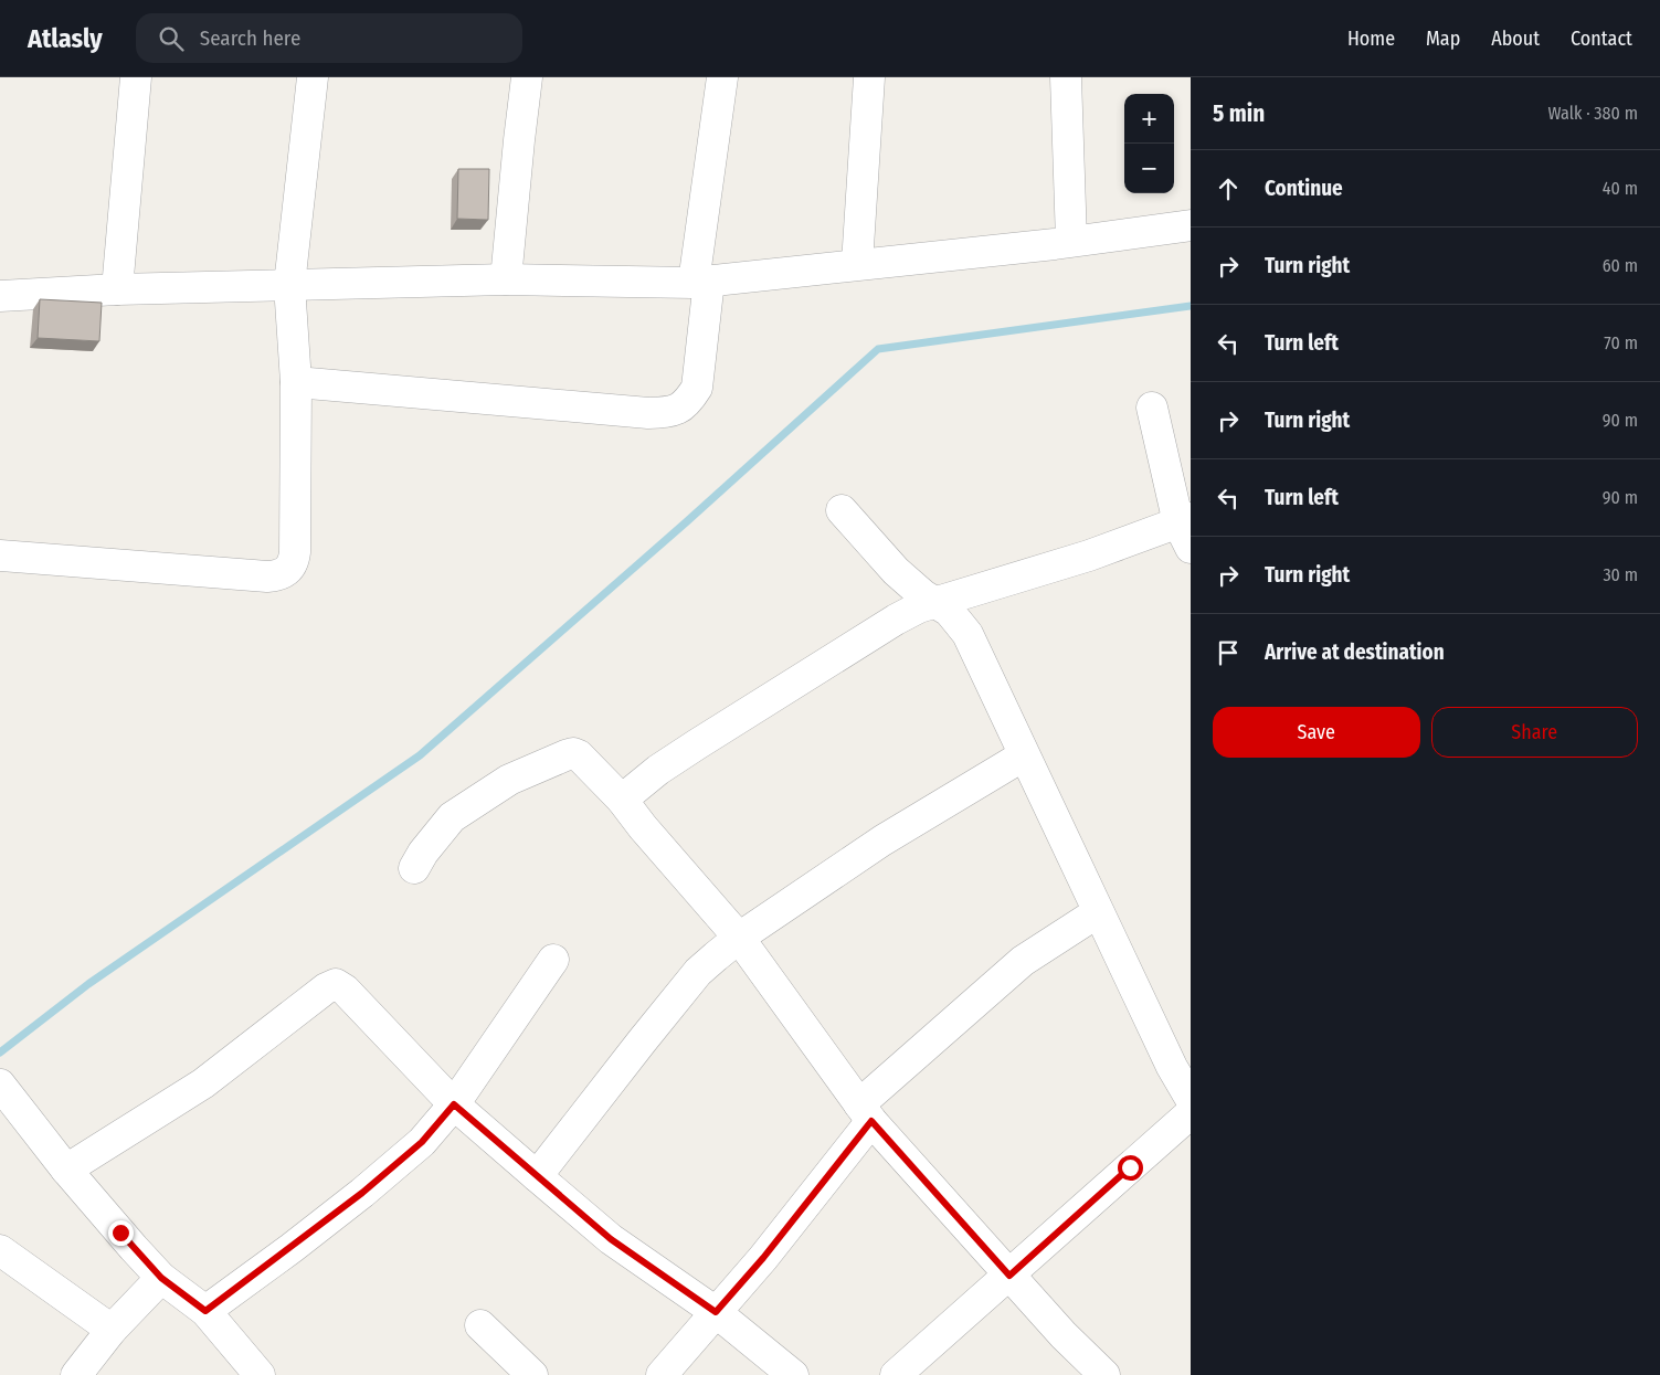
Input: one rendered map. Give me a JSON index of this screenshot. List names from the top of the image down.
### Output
{
  "page": {
    "header": "Atlasly",
    "search": "Search here",
    "nav": [
      "Home",
      "Map",
      "About",
      "Contact"
    ],
    "heading": ["5 min", "Walk · 380 m"],
    "map_buttons": ["+", "−"],
    "list": [
      ["Continue", "40 m"],
      ["Turn right", "60 m"],
      ["Turn left", "70 m"],
      ["Turn right", "90 m"],
      ["Turn left", "90 m"],
      ["Turn right", "30 m"],
      "Arrive at destination"
    ],
    "buttons": ["Save", "Share"]
  }
}
